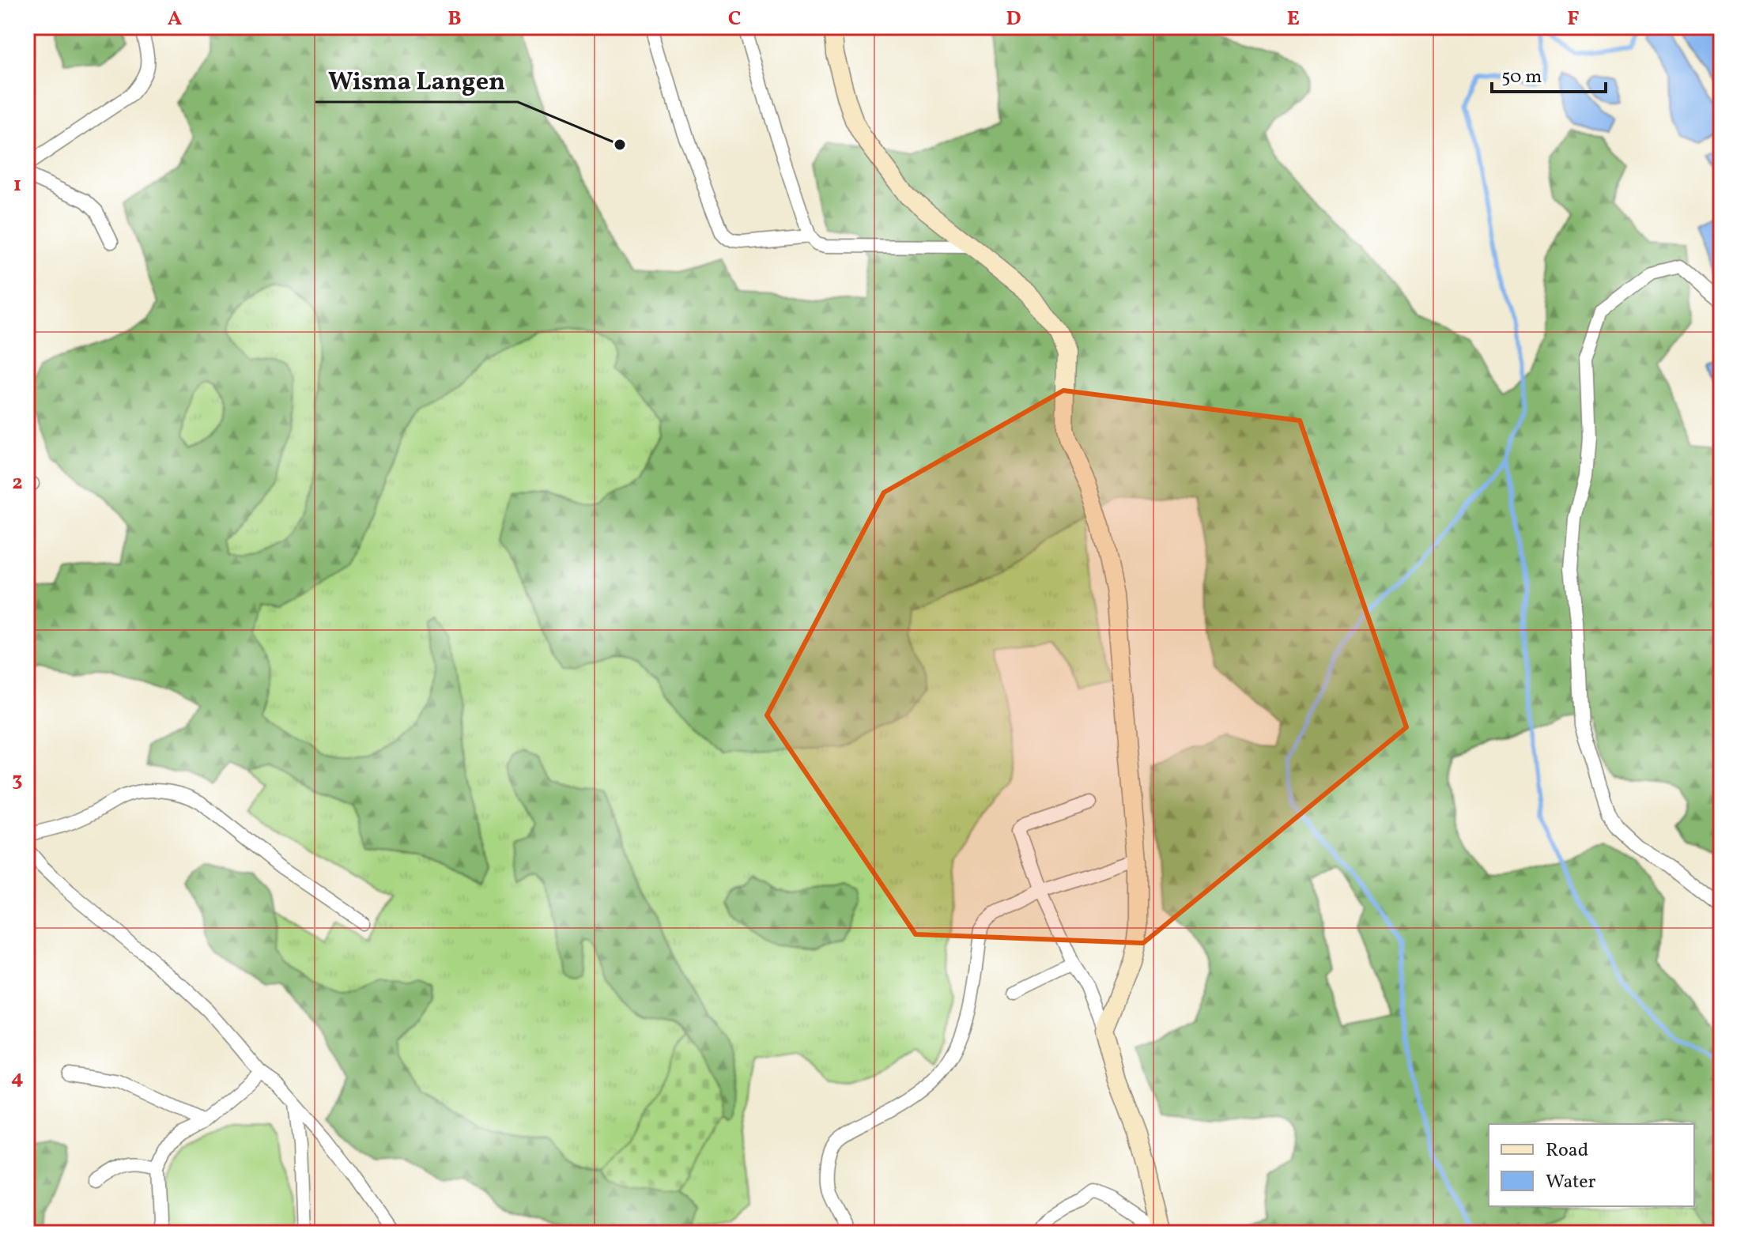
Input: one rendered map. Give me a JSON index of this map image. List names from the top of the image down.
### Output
{
  "places": ["Wisma Langen"],
  "legend": ["Road", "Water"],
  "scale_bar": "50 m",
  "grid": {
    "columns": [
      "A",
      "B",
      "C",
      "D",
      "E",
      "F"
    ],
    "rows": [
      "1",
      "2",
      "3",
      "4"
    ]
  }
}
